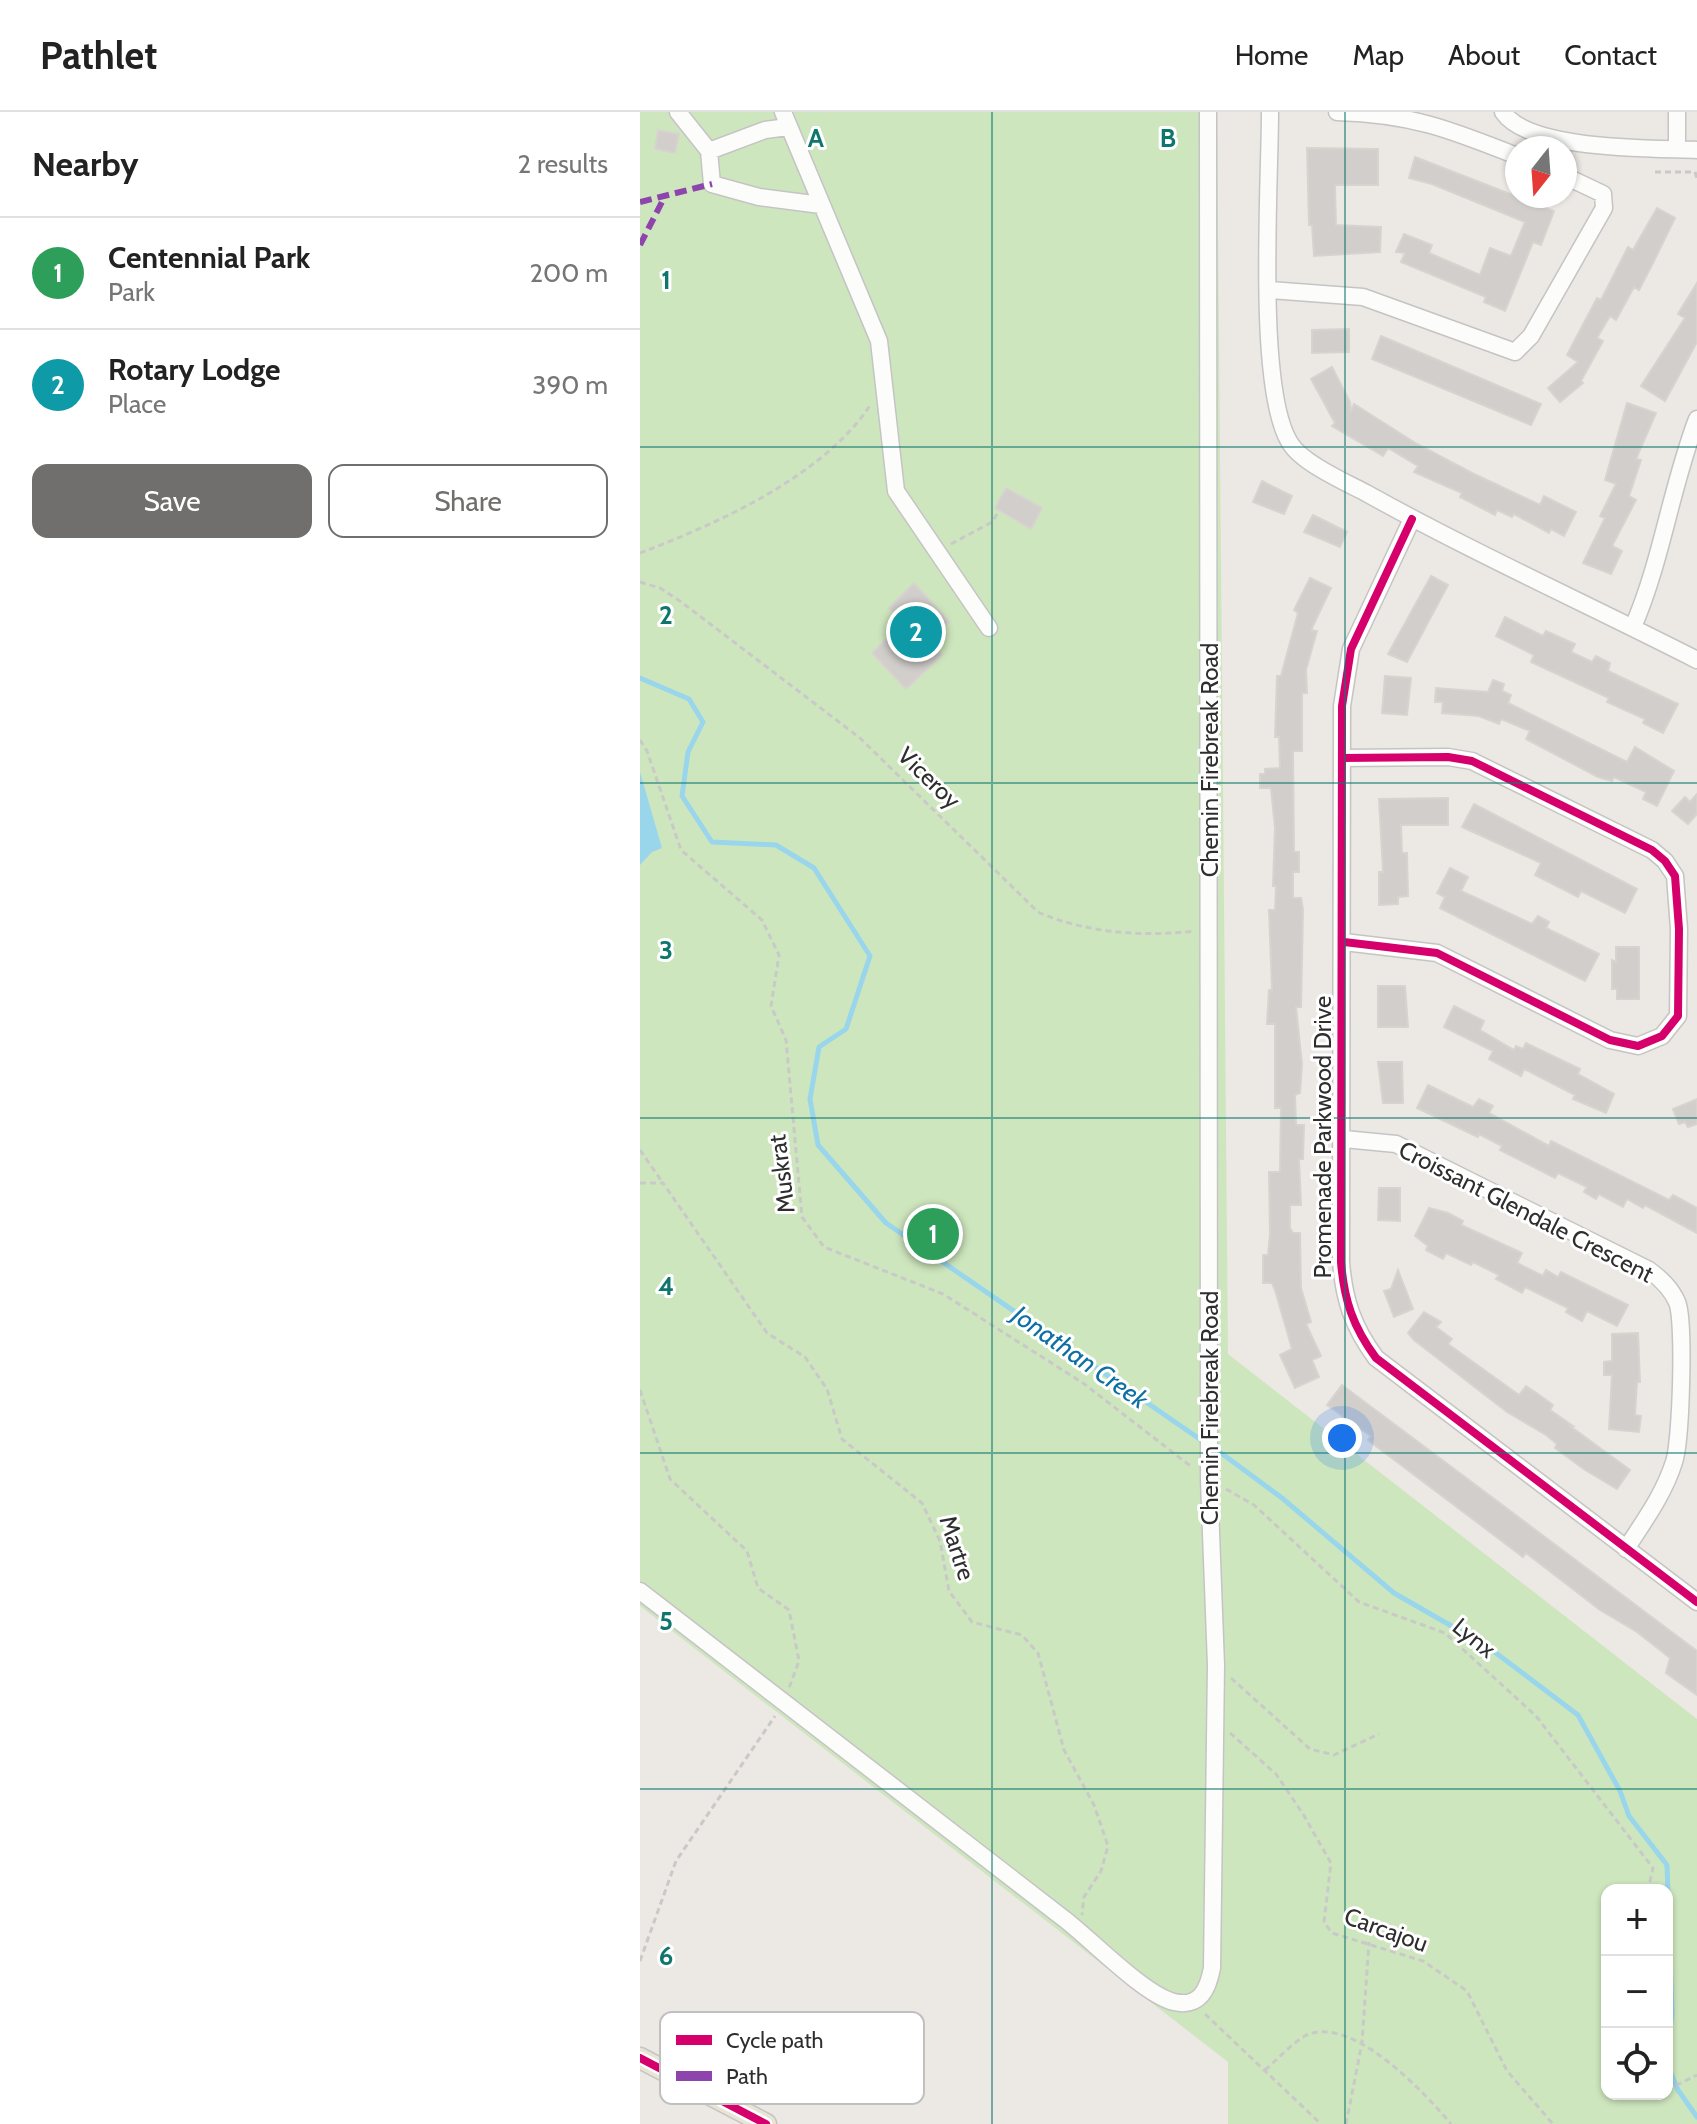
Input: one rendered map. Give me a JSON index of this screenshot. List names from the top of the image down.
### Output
{
  "streets": {
    "street": ["Chemin Firebreak Road", "Promenade Parkwood Drive", "Croissant Glendale Crescent"],
    "path": [
      "Viceroy",
      "Muskrat",
      "Martre",
      "Lynx",
      "Carcajou"
    ]
  },
  "crossings": [
    ["Chemin Firebreak Road", "Viceroy"],
    ["Chemin Firebreak Road", "Muskrat"],
    ["Chemin Firebreak Road", "Lynx"],
    ["Chemin Firebreak Road", "Carcajou"],
    ["Promenade Parkwood Drive", "Croissant Glendale Crescent"],
    ["Muskrat", "Lynx"]
  ],
  "water": ["Jonathan Creek"],
  "legend": ["Cycle path", "Path"],
  "north": "bottom",
  "page": {
    "header": "Pathlet",
    "nav": [
      "Home",
      "Map",
      "About",
      "Contact"
    ],
    "heading": ["Nearby", "2 results"],
    "list": [
      {
        "mark": "1",
        "name": "Centennial Park",
        "note": "Park",
        "value": "200 m"
      },
      {
        "mark": "2",
        "name": "Rotary Lodge",
        "note": "Place",
        "value": "390 m"
      }
    ],
    "buttons": ["Save", "Share"],
    "pins": ["2", "1"],
    "map_buttons": ["+", "−"]
  },
  "grid": {
    "columns": ["A", "B"],
    "rows": [
      "1",
      "2",
      "3",
      "4",
      "5",
      "6"
    ]
  }
}
